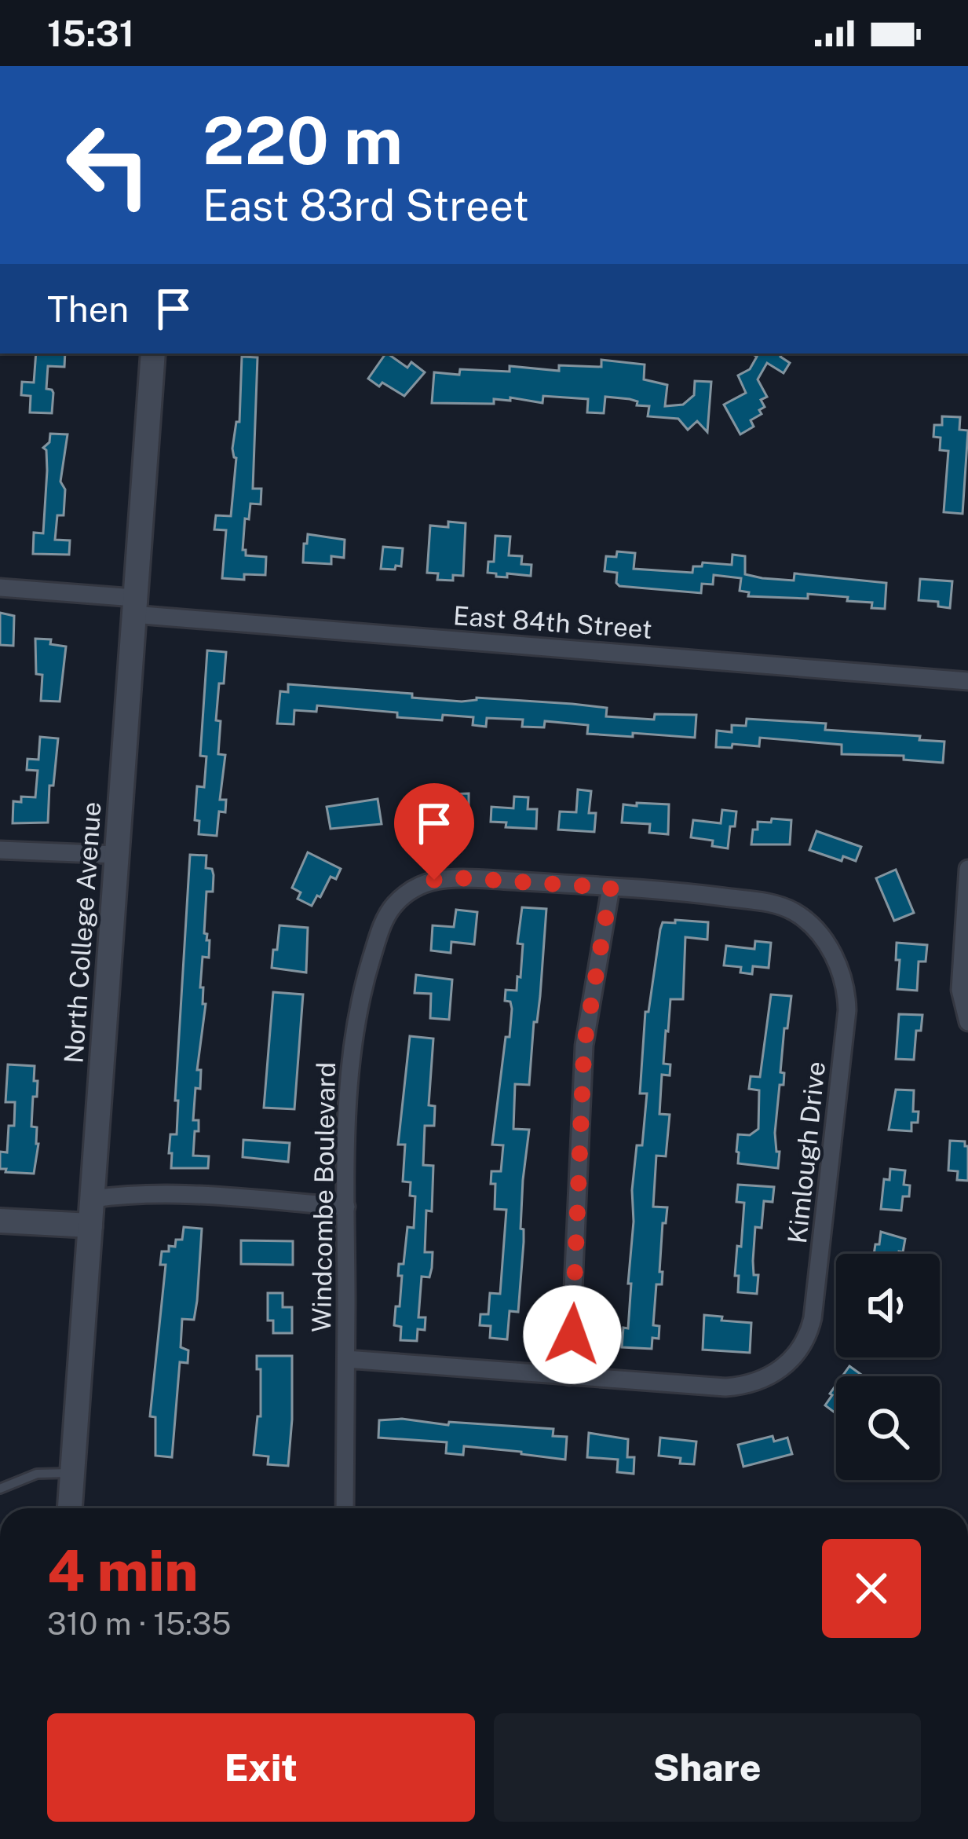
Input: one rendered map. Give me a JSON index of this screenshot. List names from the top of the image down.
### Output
{
  "streets": {
    "main road": ["North College Avenue"],
    "street": ["East 84th Street", "Kimlough Drive", "Windcombe Boulevard"]
  },
  "crossings": [
    ["East 84th Street", "North College Avenue"],
    ["Kimlough Drive", "Windcombe Boulevard"]
  ],
  "page": {
    "status": "15:31",
    "turn": ["220 m", "East 83rd Street"],
    "then": "Then",
    "heading": ["4 min", "310 m · 15:35"],
    "buttons": ["Exit", "Share"]
  }
}
